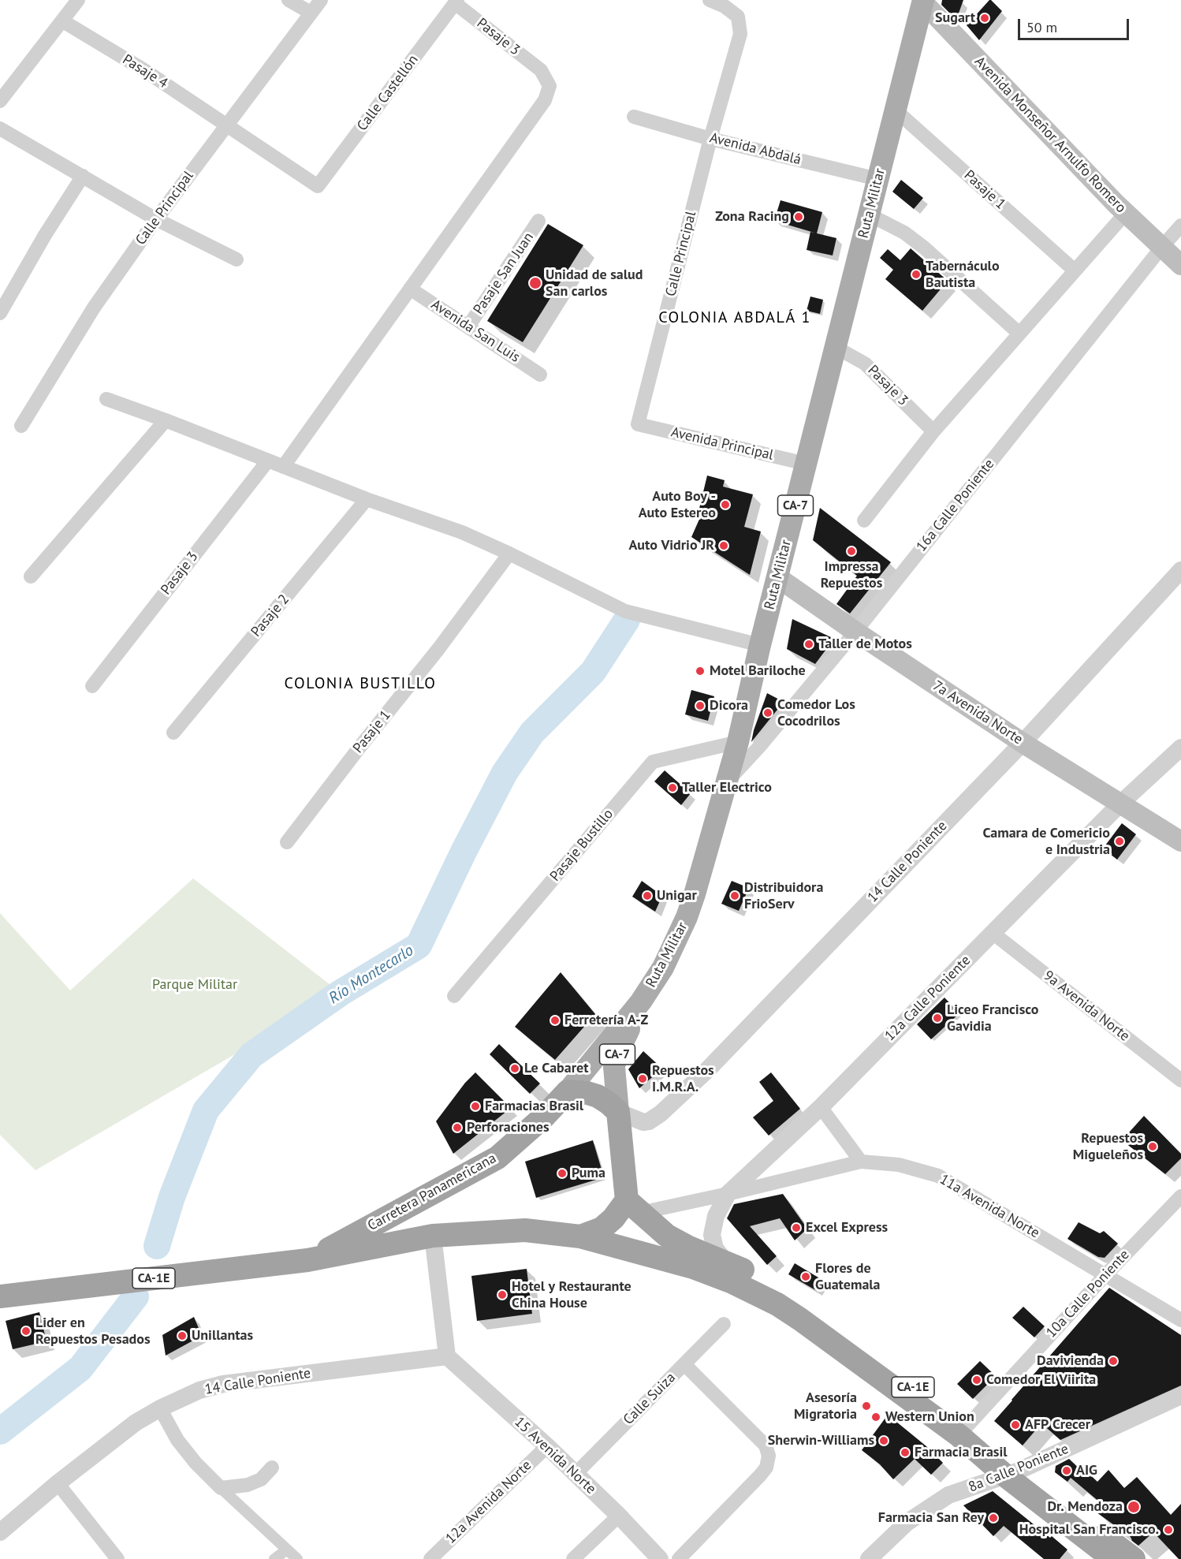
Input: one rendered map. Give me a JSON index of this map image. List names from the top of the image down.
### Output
{
  "streets": {
    "highway": ["Carretera Panamericana", "CA-1E"],
    "main road": [
      "Avenida Monseñor Arnulfo Romero",
      "Ruta Militar",
      "CA-7",
      "7a Avenida Norte"
    ],
    "street": [
      "Pasaje 3",
      "Pasaje 4",
      "Calle Castellón",
      "Avenida Abdalá",
      "Pasaje 1",
      "Calle Principal",
      "Pasaje San Juan",
      "Avenida San Luis",
      "Avenida Principal",
      "16a Calle Poniente",
      "Pasaje 2",
      "Pasaje Bustillo",
      "14 Calle Poniente",
      "12a Calle Poniente",
      "9a Avenida Norte",
      "11a Avenida Norte",
      "10a Calle Poniente",
      "Calle Suiza",
      "15 Avenida Norte",
      "8a Calle Poniente",
      "12a Avenida Norte"
    ]
  },
  "crossings": [
    ["Pasaje 3", "Calle Castellón"],
    ["Pasaje 3", "Ruta Militar"],
    ["Pasaje 3", "Avenida San Luis"],
    ["Pasaje 4", "Calle Castellón"],
    ["Pasaje 4", "Calle Principal"],
    ["Avenida Monseñor Arnulfo Romero", "Ruta Militar"],
    ["Avenida Monseñor Arnulfo Romero", "16a Calle Poniente"],
    ["Avenida Abdalá", "Ruta Militar"],
    ["Avenida Abdalá", "Calle Principal"],
    ["Pasaje 1", "Ruta Militar"],
    ["Ruta Militar", "Avenida Principal"],
    ["Ruta Militar", "16a Calle Poniente"],
    ["Ruta Militar", "7a Avenida Norte"],
    ["Ruta Militar", "Pasaje Bustillo"],
    ["Ruta Militar", "14 Calle Poniente"],
    ["Ruta Militar", "Carretera Panamericana"],
    ["Calle Principal", "Avenida Principal"],
    ["Pasaje San Juan", "Avenida San Luis"],
    ["16a Calle Poniente", "7a Avenida Norte"],
    ["7a Avenida Norte", "14 Calle Poniente"],
    ["7a Avenida Norte", "12a Calle Poniente"],
    ["14 Calle Poniente", "15 Avenida Norte"],
    ["12a Calle Poniente", "9a Avenida Norte"],
    ["12a Calle Poniente", "11a Avenida Norte"],
    ["12a Calle Poniente", "CA-1E"],
    ["Carretera Panamericana", "CA-1E"],
    ["11a Avenida Norte", "CA-1E"],
    ["11a Avenida Norte", "10a Calle Poniente"],
    ["CA-1E", "10a Calle Poniente"],
    ["CA-1E", "8a Calle Poniente"],
    ["Calle Suiza", "15 Avenida Norte"],
    ["15 Avenida Norte", "12a Avenida Norte"]
  ],
  "districts": ["COLONIA ABDALÁ 1", "COLONIA BUSTILLO"],
  "water": ["Río Montecarlo"],
  "parks": ["Parque Militar"],
  "places": [
    "Sugart",
    "Zona Racing",
    "Tabernáculo Bautista",
    "Unidad de salud San carlos",
    "Auto Boy - Auto Estereo",
    "Auto Vidrio JR",
    "Impressa Repuestos",
    "Taller de Motos",
    "Motel Bariloche",
    "Dicora",
    "Comedor Los Cocodrilos",
    "Taller Electrico",
    "Camara de Comericio e Industria",
    "Unigar",
    "Distribuidora FrioServ",
    "Liceo Francisco Gavidia",
    "Ferretería A-Z",
    "Le Cabaret",
    "Repuestos I.M.R.A.",
    "Farmacias Brasil",
    "Perforaciones",
    "Repuestos Migueleños",
    "Puma",
    "Excel Express",
    "Flores de Guatemala",
    "Hotel y Restaurante China House",
    "Lider en Repuestos Pesados",
    "Unillantas",
    "Davivienda",
    "Comedor El Viirita",
    "Asesoría Migratoria",
    "Western Union",
    "AFP Crecer",
    "Sherwin-Williams",
    "Farmacia Brasil",
    "AIG",
    "Dr. Mendoza",
    "Farmacia San Rey",
    "Hospital San Francisco."
  ],
  "scale_bar": "50 m"
}
